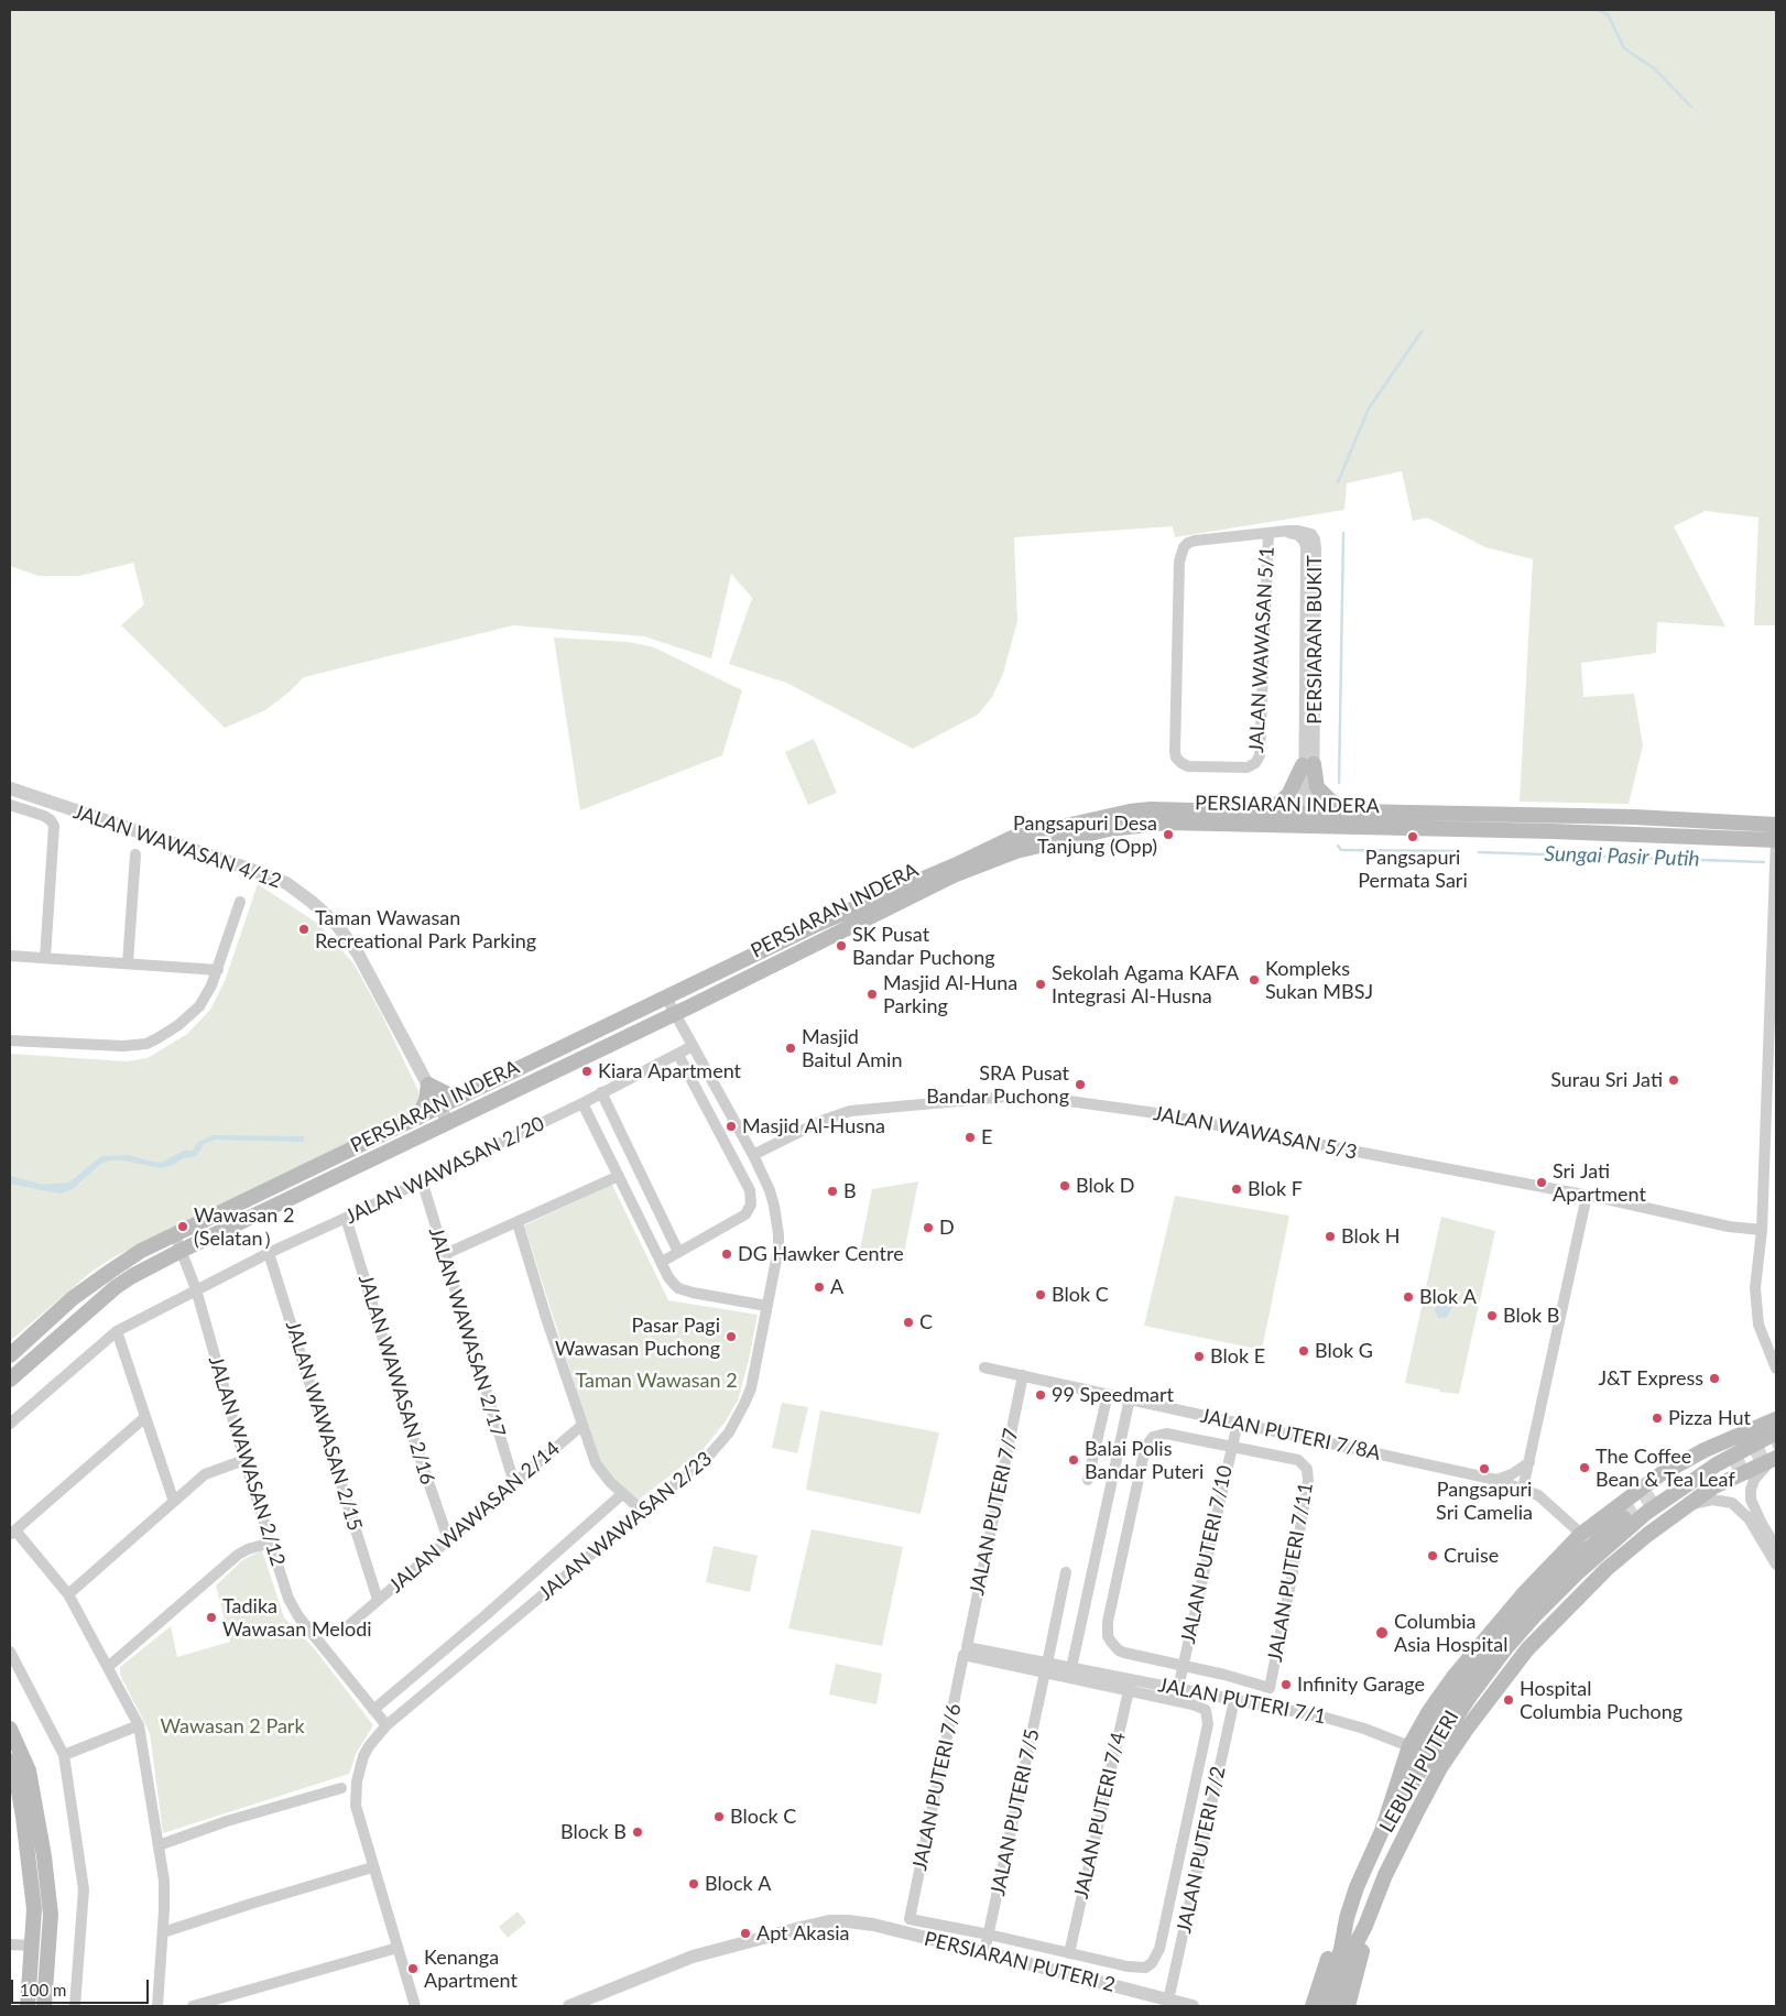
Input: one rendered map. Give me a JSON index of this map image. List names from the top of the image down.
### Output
{
  "streets": {
    "main road": ["PERSIARAN INDERA", "LEBUH PUTERI"],
    "street": [
      "PERSIARAN BUKIT",
      "JALAN WAWASAN 5/1",
      "JALAN WAWASAN 4/12",
      "JALAN WAWASAN 5/3",
      "JALAN WAWASAN 2/20",
      "JALAN WAWASAN 2/17",
      "JALAN WAWASAN 2/16",
      "JALAN WAWASAN 2/15",
      "JALAN PUTERI 7/8A",
      "JALAN WAWASAN 2/12",
      "JALAN PUTERI 7/7",
      "JALAN WAWASAN 2/14",
      "JALAN WAWASAN 2/23",
      "JALAN PUTERI 7/10",
      "JALAN PUTERI 7/11",
      "JALAN PUTERI 7/1",
      "JALAN PUTERI 7/6",
      "JALAN PUTERI 7/5",
      "JALAN PUTERI 7/4",
      "JALAN PUTERI 7/2",
      "PERSIARAN PUTERI 2"
    ]
  },
  "crossings": [
    ["PERSIARAN BUKIT", "JALAN WAWASAN 5/1"],
    ["PERSIARAN BUKIT", "PERSIARAN INDERA"],
    ["PERSIARAN INDERA", "JALAN WAWASAN 4/12"],
    ["PERSIARAN INDERA", "JALAN WAWASAN 2/12"],
    ["PERSIARAN INDERA", "JALAN WAWASAN 2/23"],
    ["JALAN WAWASAN 5/3", "JALAN WAWASAN 2/23"],
    ["JALAN WAWASAN 2/20", "JALAN WAWASAN 2/17"],
    ["JALAN WAWASAN 2/20", "JALAN WAWASAN 2/16"],
    ["JALAN WAWASAN 2/20", "JALAN WAWASAN 2/15"],
    ["JALAN WAWASAN 2/20", "JALAN WAWASAN 2/12"],
    ["JALAN WAWASAN 2/20", "JALAN WAWASAN 2/23"],
    ["JALAN WAWASAN 2/17", "JALAN WAWASAN 2/14"],
    ["JALAN WAWASAN 2/16", "JALAN WAWASAN 2/14"],
    ["JALAN WAWASAN 2/15", "JALAN WAWASAN 2/14"],
    ["JALAN PUTERI 7/8A", "JALAN PUTERI 7/7"],
    ["JALAN PUTERI 7/8A", "JALAN PUTERI 7/10"],
    ["JALAN PUTERI 7/8A", "LEBUH PUTERI"],
    ["JALAN WAWASAN 2/12", "JALAN WAWASAN 2/23"],
    ["JALAN PUTERI 7/7", "JALAN PUTERI 7/1"],
    ["JALAN PUTERI 7/7", "JALAN PUTERI 7/6"],
    ["JALAN PUTERI 7/10", "JALAN PUTERI 7/11"],
    ["JALAN PUTERI 7/10", "JALAN PUTERI 7/1"],
    ["JALAN PUTERI 7/1", "LEBUH PUTERI"],
    ["JALAN PUTERI 7/1", "JALAN PUTERI 7/6"],
    ["JALAN PUTERI 7/1", "JALAN PUTERI 7/5"],
    ["JALAN PUTERI 7/1", "JALAN PUTERI 7/4"],
    ["JALAN PUTERI 7/1", "JALAN PUTERI 7/2"],
    ["JALAN PUTERI 7/6", "JALAN PUTERI 7/5"],
    ["JALAN PUTERI 7/5", "PERSIARAN PUTERI 2"],
    ["JALAN PUTERI 7/2", "PERSIARAN PUTERI 2"]
  ],
  "water": ["Sungai Pasir Putih"],
  "parks": ["Taman Wawasan 2", "Wawasan 2 Park"],
  "places": [
    "Pangsapuri Desa Tanjung (Opp)",
    "Pangsapuri Permata Sari",
    "Taman Wawasan Recreational Park Parking",
    "SK Pusat Bandar Puchong",
    "Kompleks Sukan MBSJ",
    "Sekolah Agama KAFA Integrasi Al-Husna",
    "Masjid Al-Huna Parking",
    "Masjid Baitul Amin",
    "Kiara Apartment",
    "Surau Sri Jati",
    "SRA Pusat Bandar Puchong",
    "Masjid Al-Husna",
    "E",
    "Sri Jati Apartment",
    "Blok D",
    "Blok F",
    "B",
    "Wawasan 2 (Selatan）",
    "D",
    "Blok H",
    "DG Hawker Centre",
    "A",
    "Blok C",
    "Blok A",
    "Blok B",
    "C",
    "Pasar Pagi Wawasan Puchong",
    "Blok G",
    "Blok E",
    "J&T Express",
    "99 Speedmart",
    "Pizza Hut",
    "Balai Polis Bandar Puteri",
    "The Coffee Bean & Tea Leaf",
    "Pangsapuri Sri Camelia",
    "Cruise",
    "Tadika Wawasan Melodi",
    "Columbia Asia Hospital",
    "Infinity Garage",
    "Hospital Columbia Puchong",
    "Block C",
    "Block B",
    "Block A",
    "Apt Akasia",
    "Kenanga Apartment"
  ],
  "scale_bar": "100 m"
}
